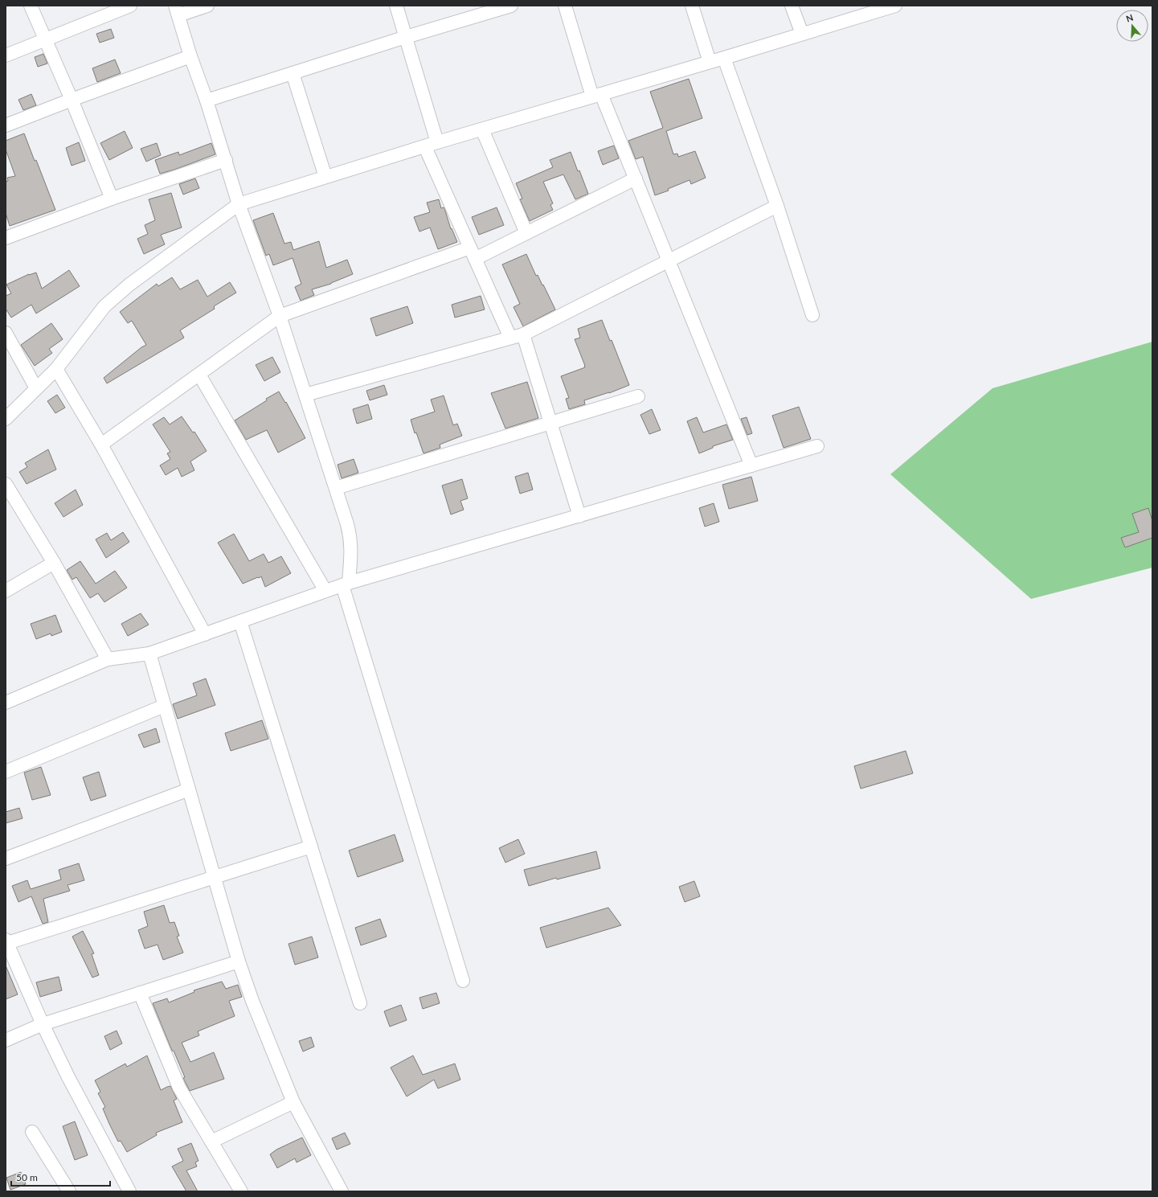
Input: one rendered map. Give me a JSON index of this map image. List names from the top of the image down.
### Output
{
  "scale_bar": "50 m",
  "north": "top"
}
